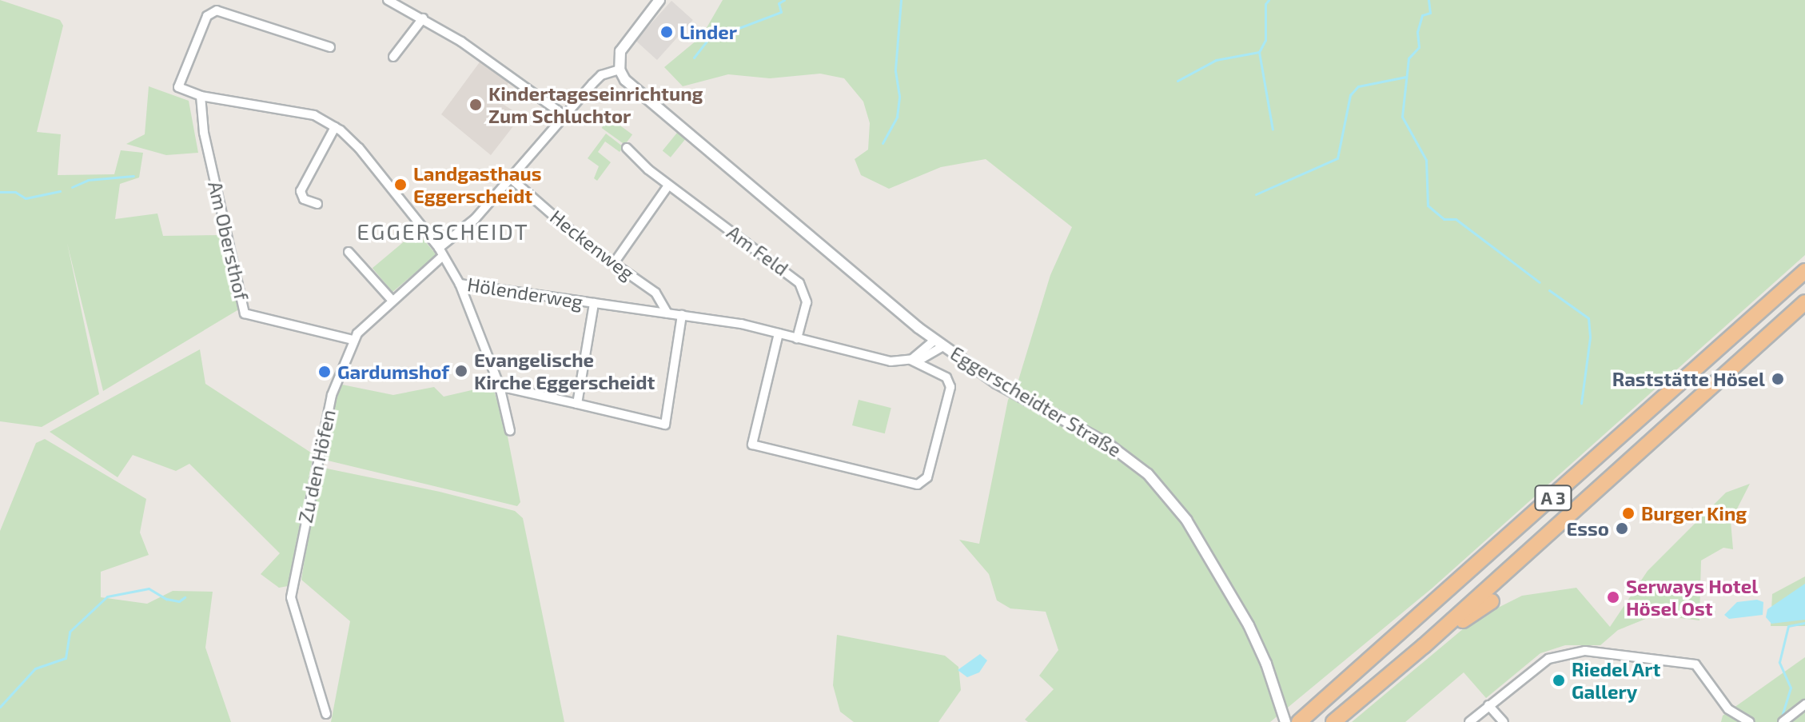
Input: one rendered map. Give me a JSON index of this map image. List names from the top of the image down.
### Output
{
  "streets": {
    "highway": ["A 3"],
    "street": [
      "Am Obersthof",
      "Heckenweg",
      "Am Feld",
      "Hölenderweg",
      "Eggerscheidter Straße",
      "Zu den Höfen"
    ]
  },
  "crossings": [
    ["Am Obersthof", "Hölenderweg"],
    ["Am Obersthof", "Zu den Höfen"],
    ["Heckenweg", "Hölenderweg"],
    ["Heckenweg", "Zu den Höfen"],
    ["Am Feld", "Hölenderweg"],
    ["Hölenderweg", "Eggerscheidter Straße"],
    ["Hölenderweg", "Zu den Höfen"],
    ["Eggerscheidter Straße", "Zu den Höfen"]
  ],
  "districts": ["EGGERSCHEIDT"],
  "places": [
    "Linder",
    "Kindertageseinrichtung Zum Schluchtor",
    "Landgasthaus Eggerscheidt",
    "Evangelische Kirche Eggerscheidt",
    "Gardumshof",
    "Raststätte Hösel",
    "Burger King",
    "Esso",
    "Serways Hotel Hösel Ost",
    "Riedel Art Gallery"
  ]
}
